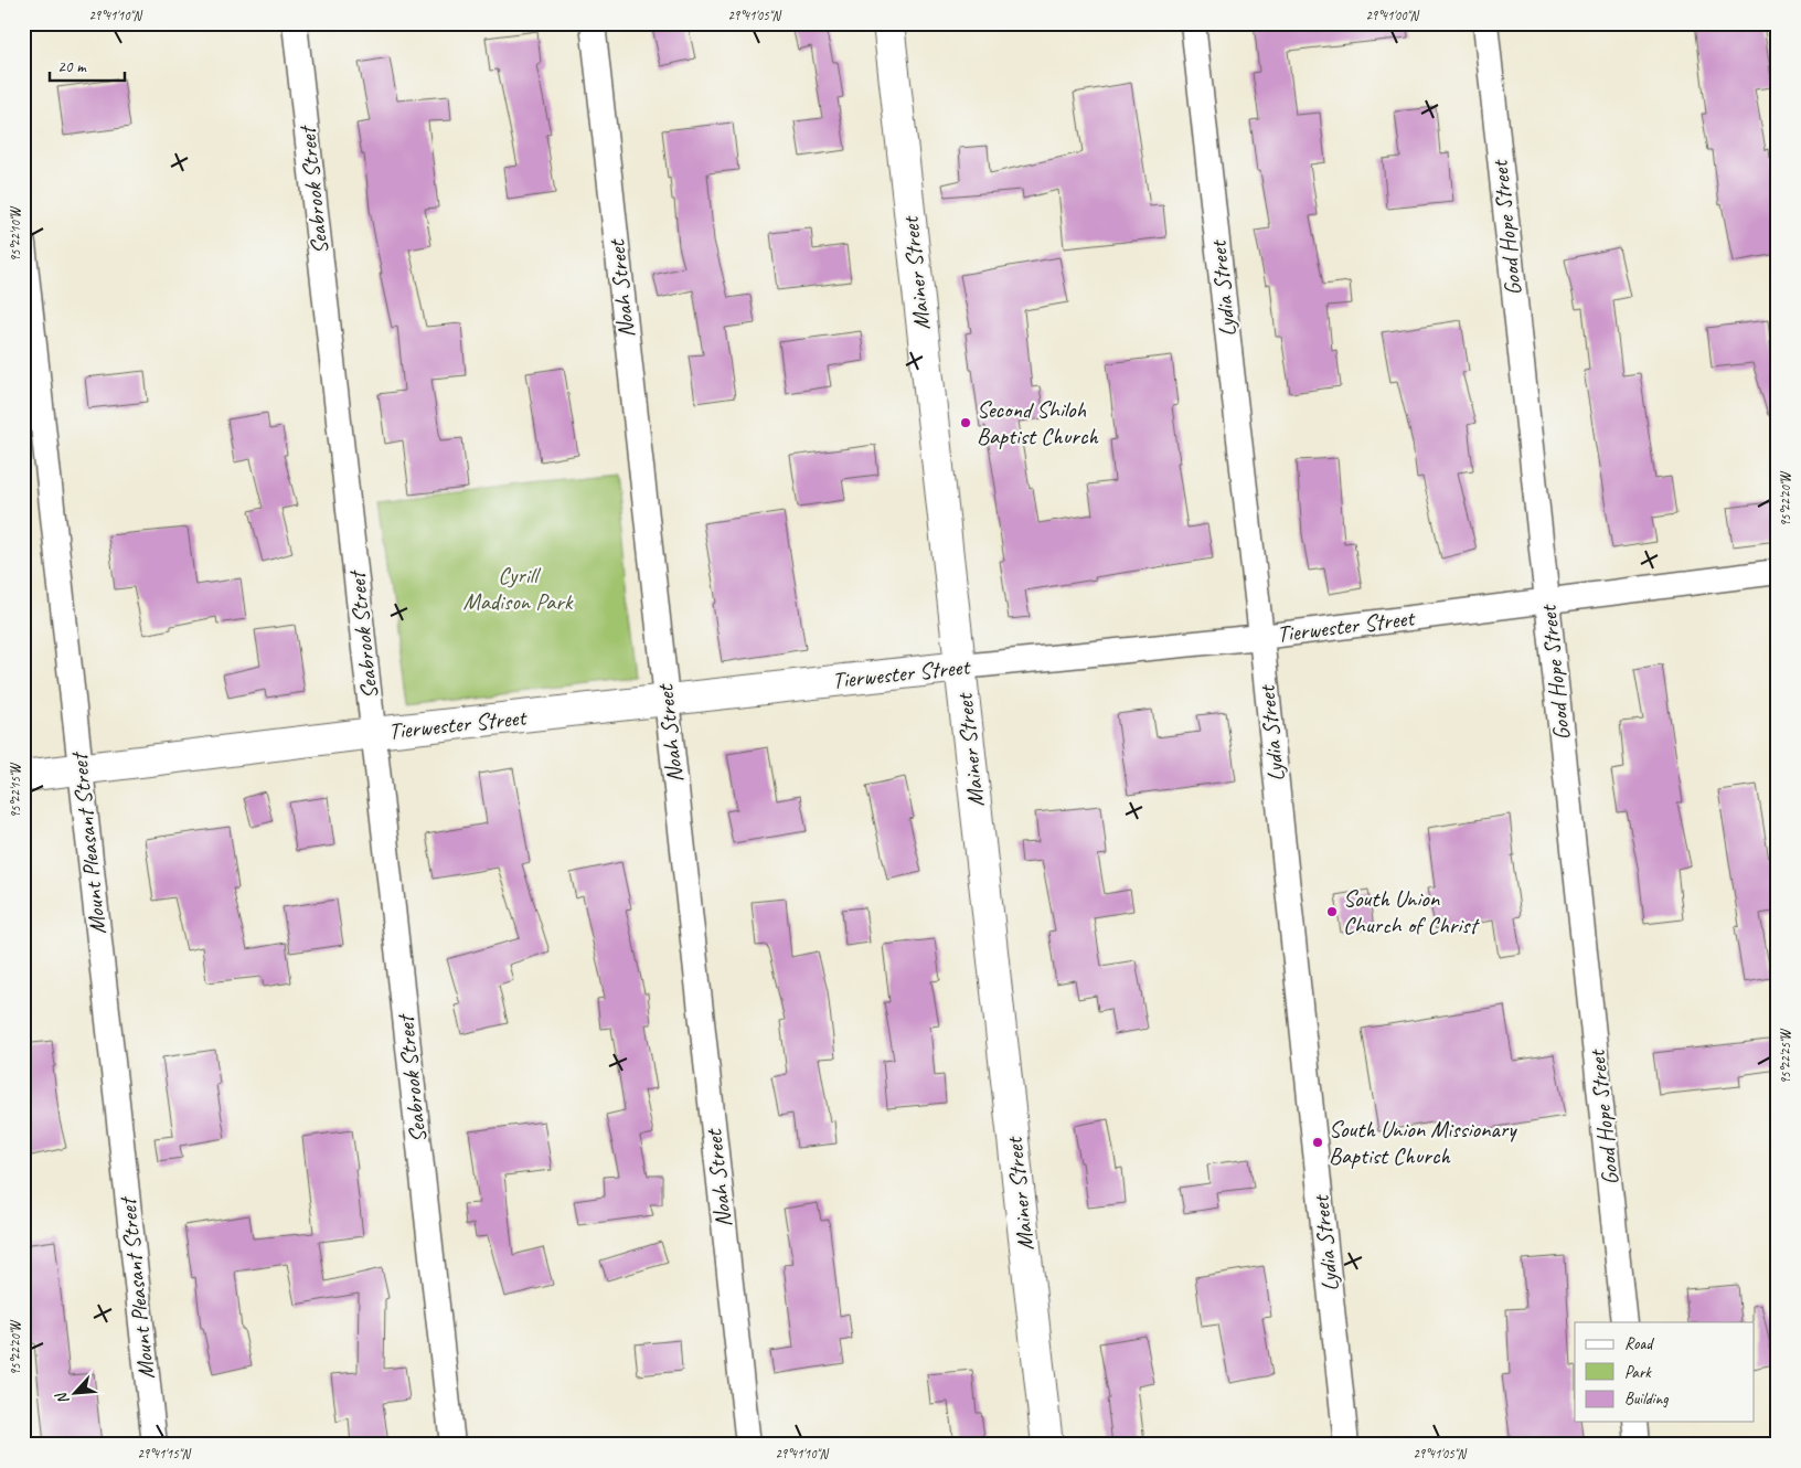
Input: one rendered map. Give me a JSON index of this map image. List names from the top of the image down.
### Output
{
  "streets": {
    "street": [
      "Seabrook Street",
      "Good Hope Street",
      "Mainer Street",
      "Noah Street",
      "Lydia Street",
      "Tierwester Street",
      "Mount Pleasant Street"
    ]
  },
  "crossings": [
    ["Seabrook Street", "Tierwester Street"],
    ["Good Hope Street", "Tierwester Street"],
    ["Mainer Street", "Tierwester Street"],
    ["Noah Street", "Tierwester Street"],
    ["Lydia Street", "Tierwester Street"],
    ["Tierwester Street", "Mount Pleasant Street"]
  ],
  "parks": ["Cyrill Madison Park"],
  "places": ["Second Shiloh Baptist Church", "South Union Church of Christ", "South Union Missionary Baptist Church"],
  "legend": ["Road", "Park", "Building"],
  "scale_bar": "20 m",
  "north": "bottom left",
  "coordinates": [
    "29°41'10\"N",
    "29°41'05\"N",
    "29°41'00\"N",
    "95°22'10\"W",
    "95°22'20\"W",
    "95°22'15\"W",
    "95°22'25\"W",
    "29°41'15\"N"
  ]
}
